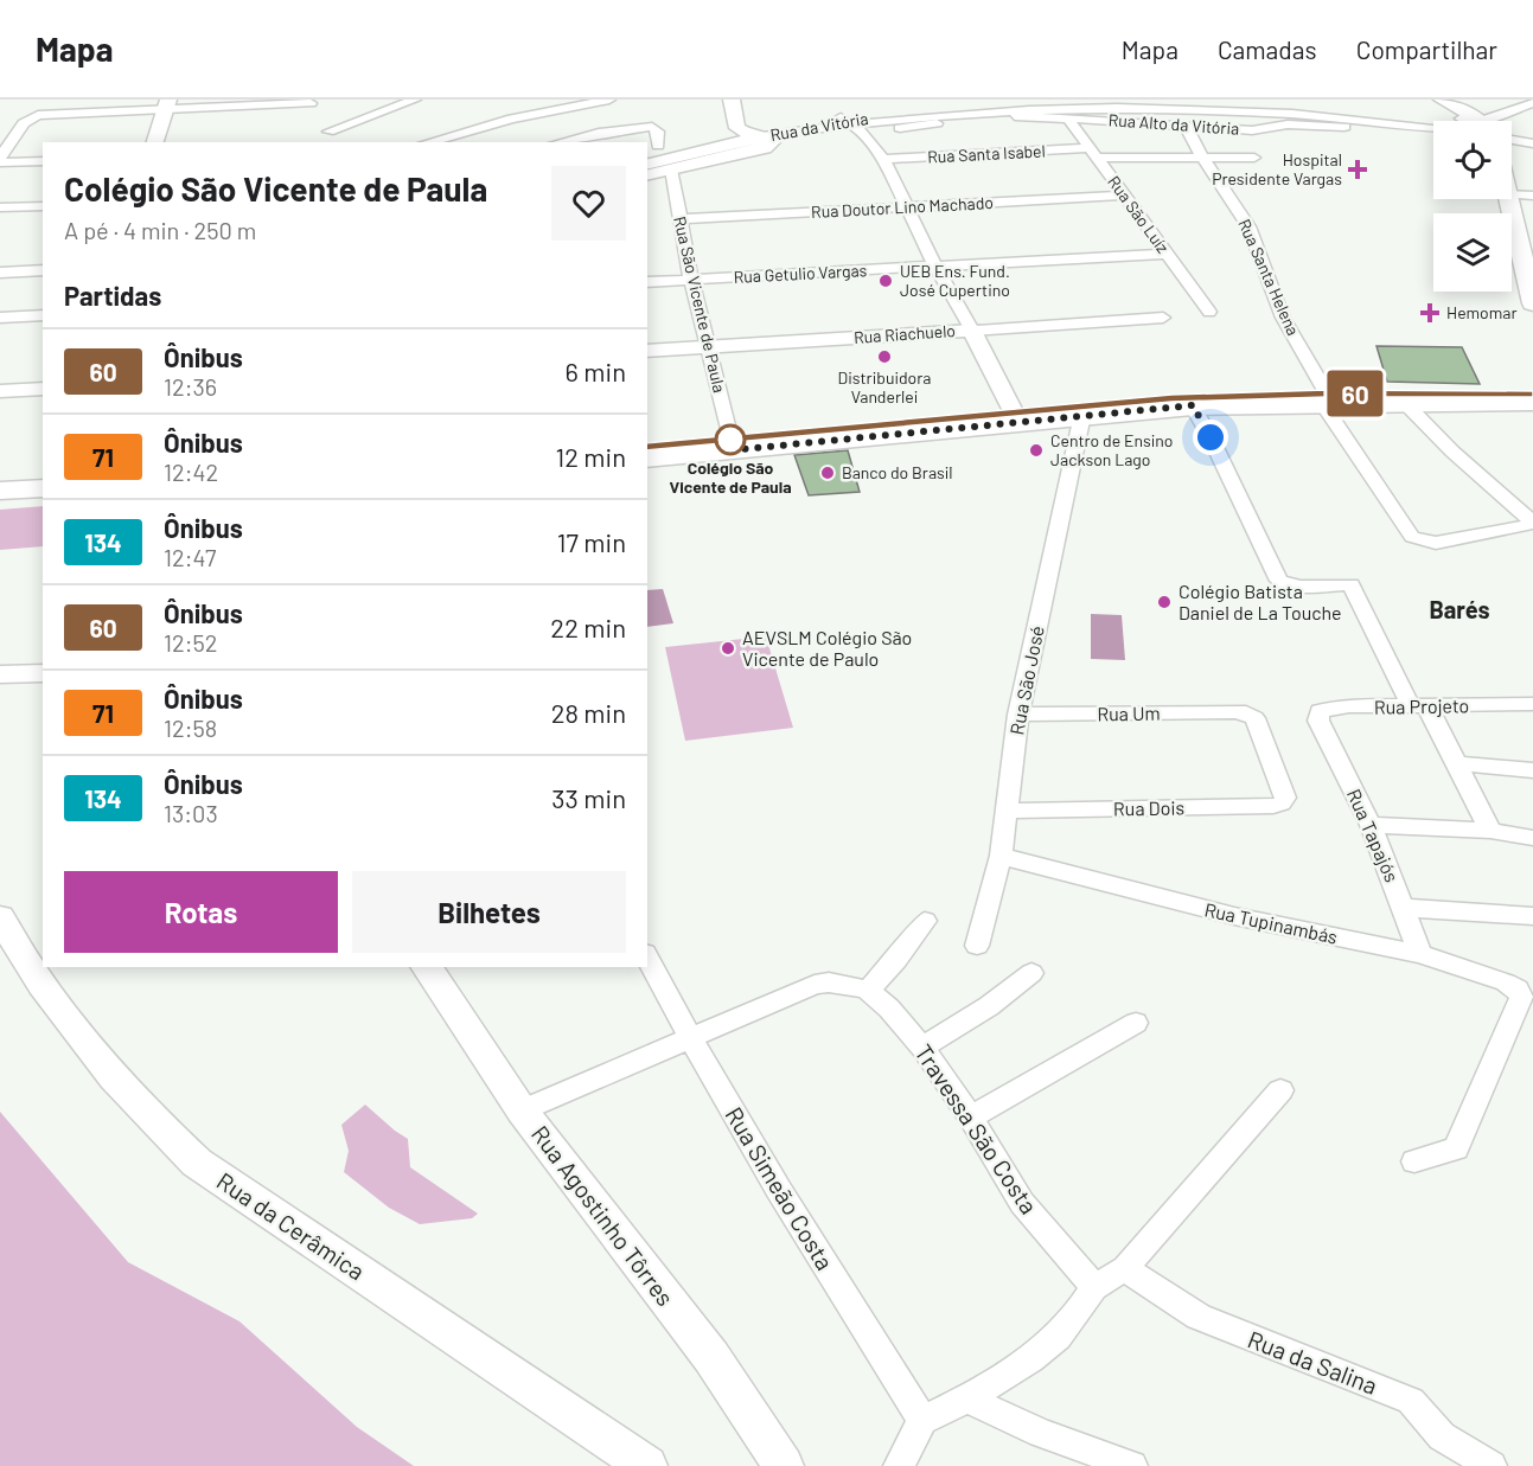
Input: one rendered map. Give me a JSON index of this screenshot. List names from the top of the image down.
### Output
{
  "streets": {
    "street": [
      "Rua Alto da Vitória",
      "Rua da Vitória",
      "Rua Santa Isabel",
      "Rua Doutor Lino Machado",
      "Rua São Luíz",
      "Rua Getulio Vargas",
      "Rua Santa Helena",
      "Rua São Vicente de Paula",
      "Rua Riachuelo",
      "Rua São José",
      "Rua Projeto",
      "Rua Um",
      "Rua Dois",
      "Rua Tapajós",
      "Rua Tupinambás",
      "Travessa São Costa",
      "Rua Simeão Costa",
      "Rua Agostinho Tôrres",
      "Rua da Cerâmica",
      "Rua da Salina"
    ]
  },
  "crossings": [
    ["Rua Alto da Vitória", "Rua São Luíz"],
    ["Rua Alto da Vitória", "Rua Santa Helena"],
    ["Rua Santa Isabel", "Rua São Luíz"],
    ["Rua Santa Isabel", "Rua Santa Helena"],
    ["Rua Doutor Lino Machado", "Rua São Luíz"],
    ["Rua Doutor Lino Machado", "Rua São Vicente de Paula"],
    ["Rua São Luíz", "Rua Getulio Vargas"],
    ["Rua Getulio Vargas", "Rua São Vicente de Paula"],
    ["Rua São Vicente de Paula", "Rua Riachuelo"],
    ["Rua São José", "Rua Um"],
    ["Rua São José", "Rua Dois"],
    ["Rua São José", "Rua Tupinambás"],
    ["Rua Projeto", "Rua Tapajós"],
    ["Rua Um", "Rua Dois"],
    ["Rua Tapajós", "Rua Tupinambás"]
  ],
  "districts": ["Barés"],
  "places": {
    "health": ["Hospital Presidente Vargas", "Hemomar"],
    "other": [
      "UEB Ens. Fund. José Cupertino",
      "Distribuidora Vanderlei",
      "Colégio São Vicente de Paula",
      "Centro de Ensino Jackson Lago",
      "Banco do Brasil",
      "Colégio Batista Daniel de La Touche",
      "AEVSLM Colégio São Vicente de Paulo"
    ]
  },
  "lines": ["bus line 60"],
  "page": {
    "header": "Mapa",
    "nav": ["Mapa", "Camadas", "Compartilhar"],
    "on_map": "60",
    "heading": [
      ["Colégio São Vicente de Paula", "A pé · 4 min · 250 m"],
      "Partidas"
    ],
    "list": [
      {
        "mark": "60",
        "name": "Ônibus",
        "note": "12:36",
        "value": "6 min"
      },
      {
        "mark": "71",
        "name": "Ônibus",
        "note": "12:42",
        "value": "12 min"
      },
      {
        "mark": "134",
        "name": "Ônibus",
        "note": "12:47",
        "value": "17 min"
      },
      {
        "mark": "60",
        "name": "Ônibus",
        "note": "12:52",
        "value": "22 min"
      },
      {
        "mark": "71",
        "name": "Ônibus",
        "note": "12:58",
        "value": "28 min"
      },
      {
        "mark": "134",
        "name": "Ônibus",
        "note": "13:03",
        "value": "33 min"
      }
    ],
    "buttons": ["Rotas", "Bilhetes"]
  }
}
